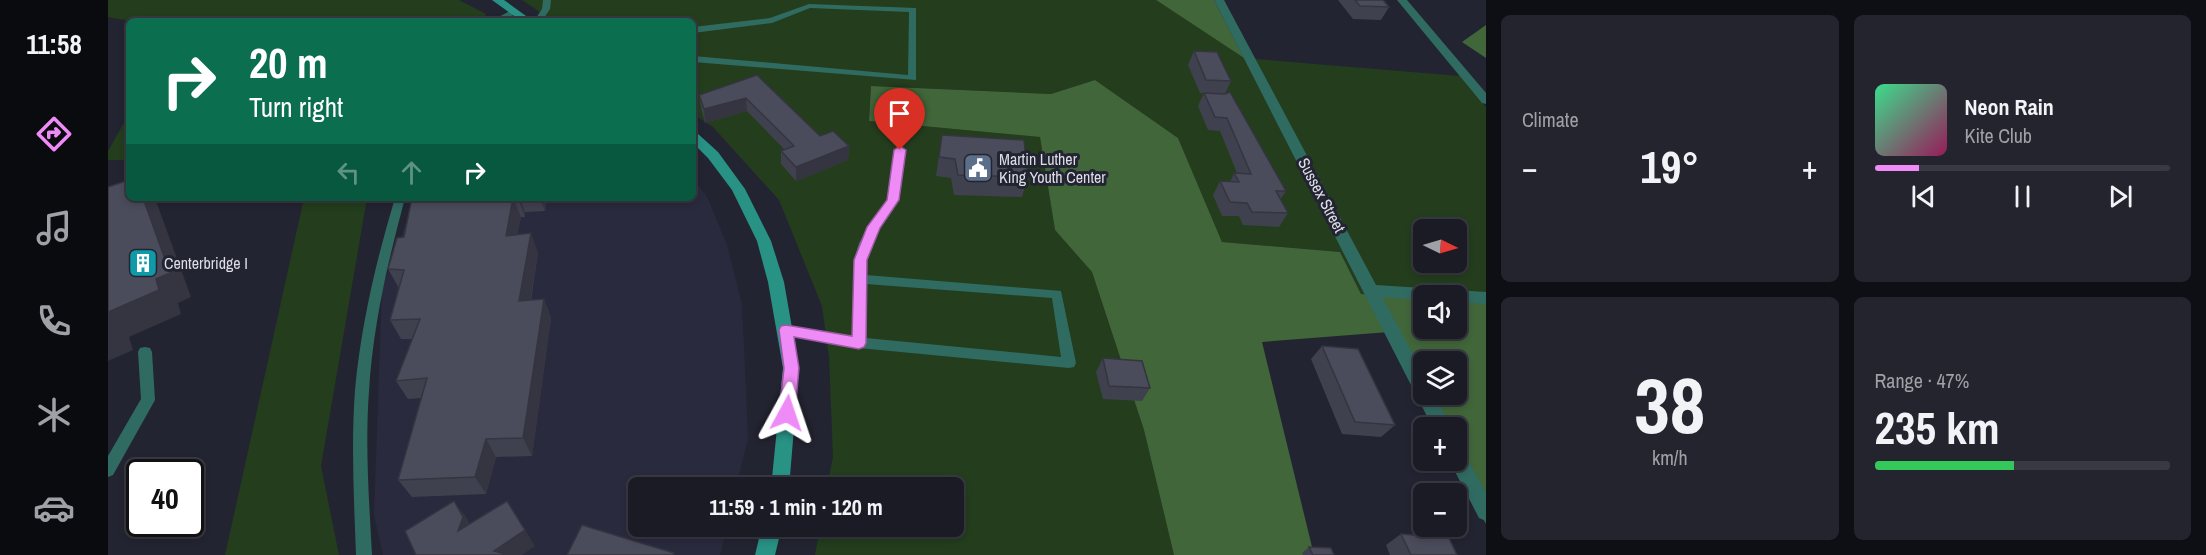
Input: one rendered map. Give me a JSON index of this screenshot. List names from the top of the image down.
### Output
{
  "streets": {
    "street": ["Sussex Street"]
  },
  "places": {
    "public building": ["Martin Luther King Youth Center"],
    "building": ["Centerbridge I"]
  },
  "north": "right",
  "page": {
    "tabs": "11:58",
    "tile": [
      "Climate",
      ["38", "km/h"],
      ["Range · 47%", "235 km"]
    ],
    "turn": ["20 m", "Turn right"],
    "song": ["Neon Rain", "Kite Club"],
    "heat": ["−", "19°", "+"],
    "map_buttons": ["+", "−"],
    "limit": "40",
    "trip": "11:59 · 1 min · 120 m"
  }
}
